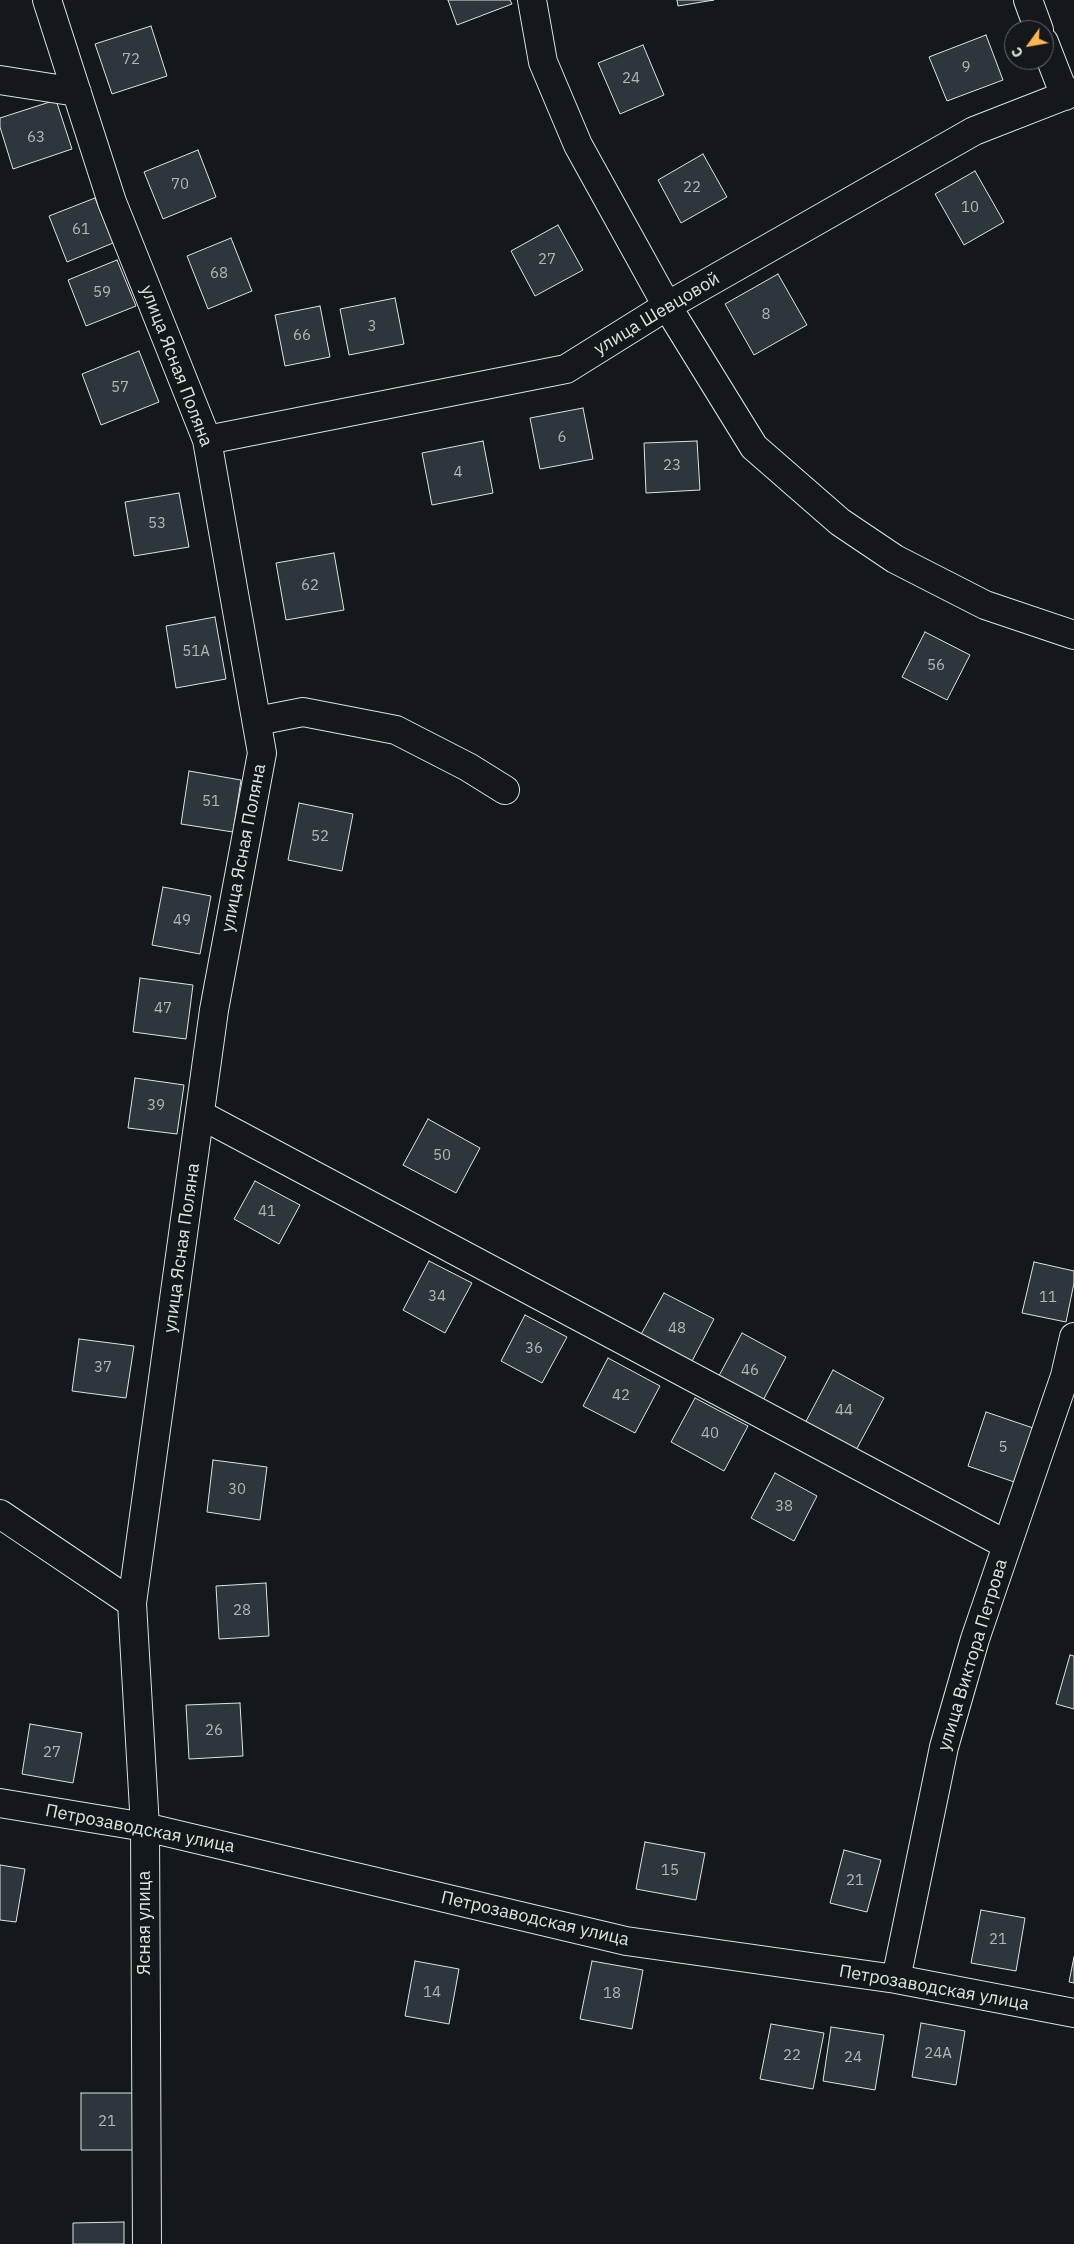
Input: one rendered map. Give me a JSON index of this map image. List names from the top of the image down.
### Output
{
  "streets": {
    "street": [
      "улица Шевцовой",
      "улица Ясная Поляна",
      "улица Виктора Петрова",
      "Петрозаводская улица",
      "Ясная улица"
    ]
  },
  "crossings": [
    ["улица Шевцовой", "улица Ясная Поляна"],
    ["улица Ясная Поляна", "Ясная улица"],
    ["улица Виктора Петрова", "Петрозаводская улица"],
    ["Петрозаводская улица", "Ясная улица"]
  ],
  "house_numbers": [
    "72",
    "9",
    "24",
    "63",
    "70",
    "22",
    "10",
    "61",
    "27",
    "68",
    "59",
    "8",
    "3",
    "66",
    "57",
    "6",
    "23",
    "4",
    "53",
    "62",
    "51А",
    "56",
    "51",
    "52",
    "49",
    "47",
    "39",
    "50",
    "41",
    "34",
    "11",
    "48",
    "36",
    "37",
    "46",
    "42",
    "44",
    "40",
    "5",
    "30",
    "38",
    "28",
    "26",
    "27",
    "15",
    "21",
    "21",
    "14",
    "18",
    "24А",
    "22",
    "24",
    "21"
  ],
  "north": "bottom left"
}
